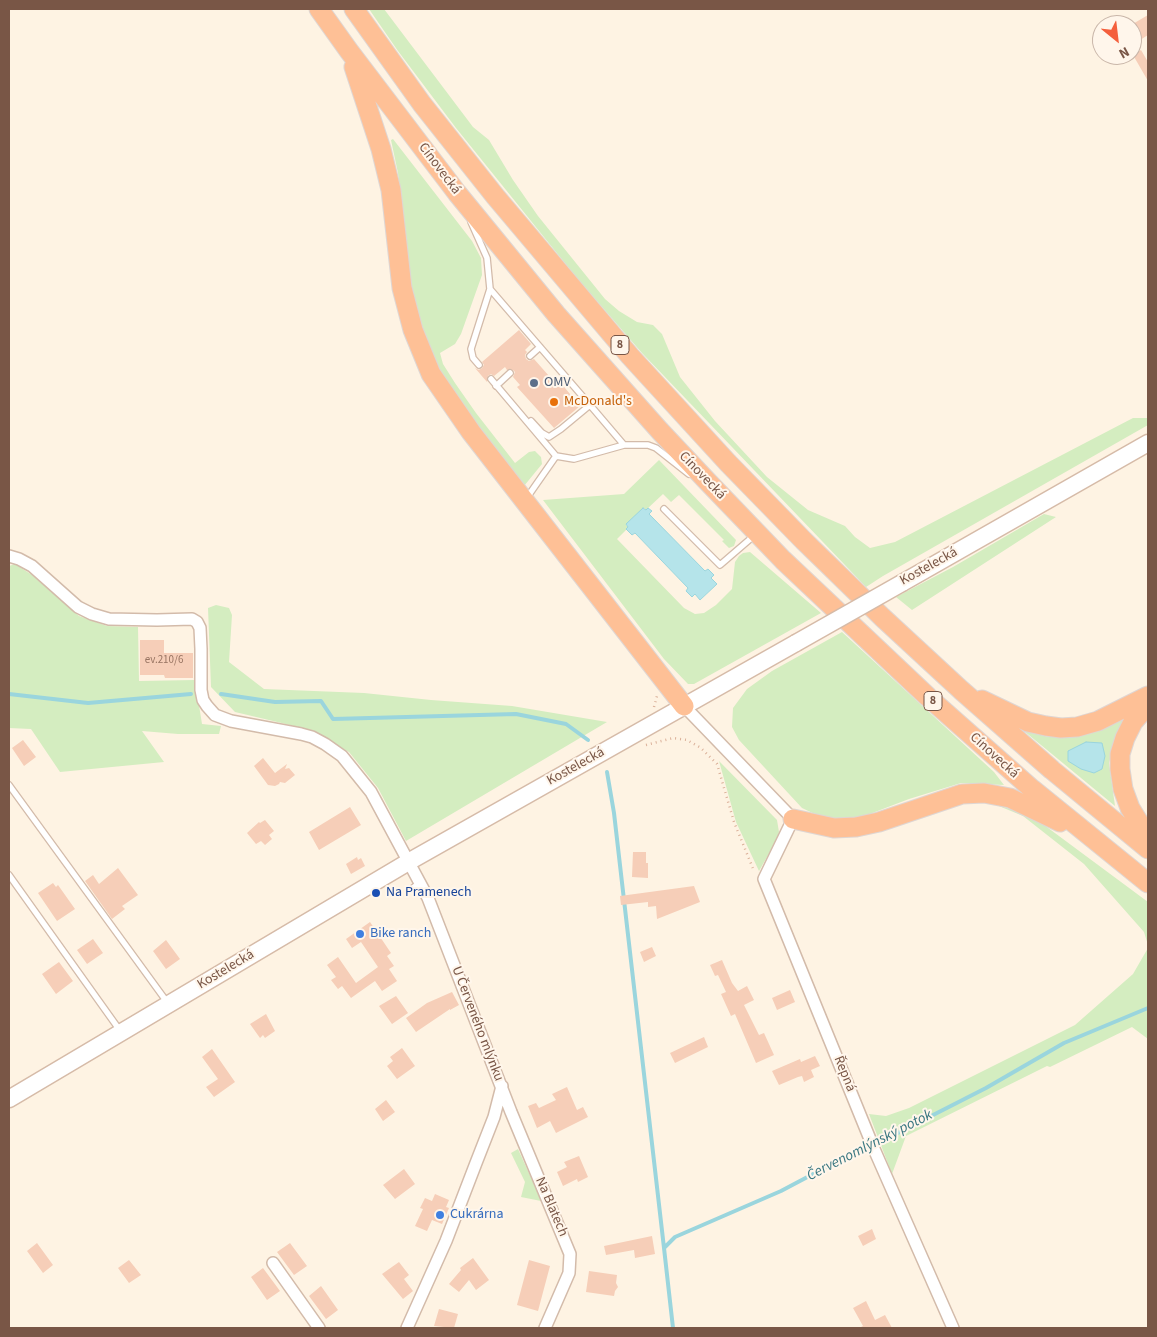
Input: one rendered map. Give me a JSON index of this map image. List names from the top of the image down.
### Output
{
  "streets": {
    "highway": ["Cínovecká", "8"],
    "main road": ["Kostelecká"],
    "street": ["U Červeného mlýnku", "Řepná", "Na Blatech"]
  },
  "crossings": [
    ["Kostelecká", "U Červeného mlýnku"],
    ["U Červeného mlýnku", "Na Blatech"]
  ],
  "water": ["Červenomlýnský potok"],
  "places": [
    "OMV",
    "McDonald's",
    "Na Pramenech",
    "Bike ranch",
    "Cukrárna"
  ],
  "house_numbers": ["ev.210/6"],
  "north": "bottom right"
}
